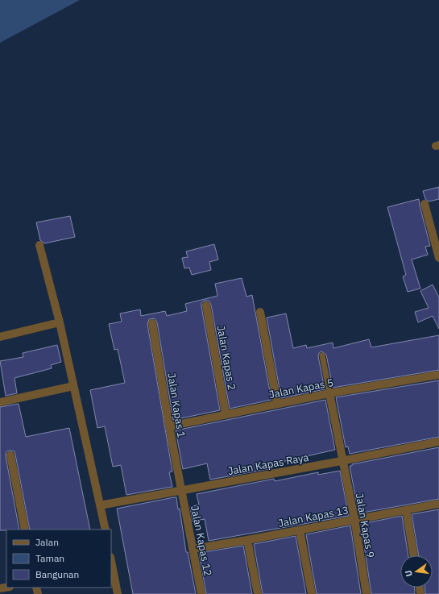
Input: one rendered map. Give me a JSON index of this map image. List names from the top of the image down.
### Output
{
  "streets": {
    "street": [
      "Jalan Kapas 2",
      "Jalan Kapas 5",
      "Jalan Kapas 1",
      "Jalan Kapas Raya",
      "Jalan Kapas 13",
      "Jalan Kapas 9",
      "Jalan Kapas 12"
    ]
  },
  "crossings": [
    ["Jalan Kapas 2", "Jalan Kapas 5"],
    ["Jalan Kapas 5", "Jalan Kapas 1"],
    ["Jalan Kapas 5", "Jalan Kapas 9"],
    ["Jalan Kapas 1", "Jalan Kapas Raya"],
    ["Jalan Kapas 1", "Jalan Kapas 12"],
    ["Jalan Kapas Raya", "Jalan Kapas 9"],
    ["Jalan Kapas Raya", "Jalan Kapas 12"],
    ["Jalan Kapas 13", "Jalan Kapas 9"],
    ["Jalan Kapas 13", "Jalan Kapas 12"]
  ],
  "legend": ["Jalan", "Taman", "Bangunan"],
  "north": "left"
}
